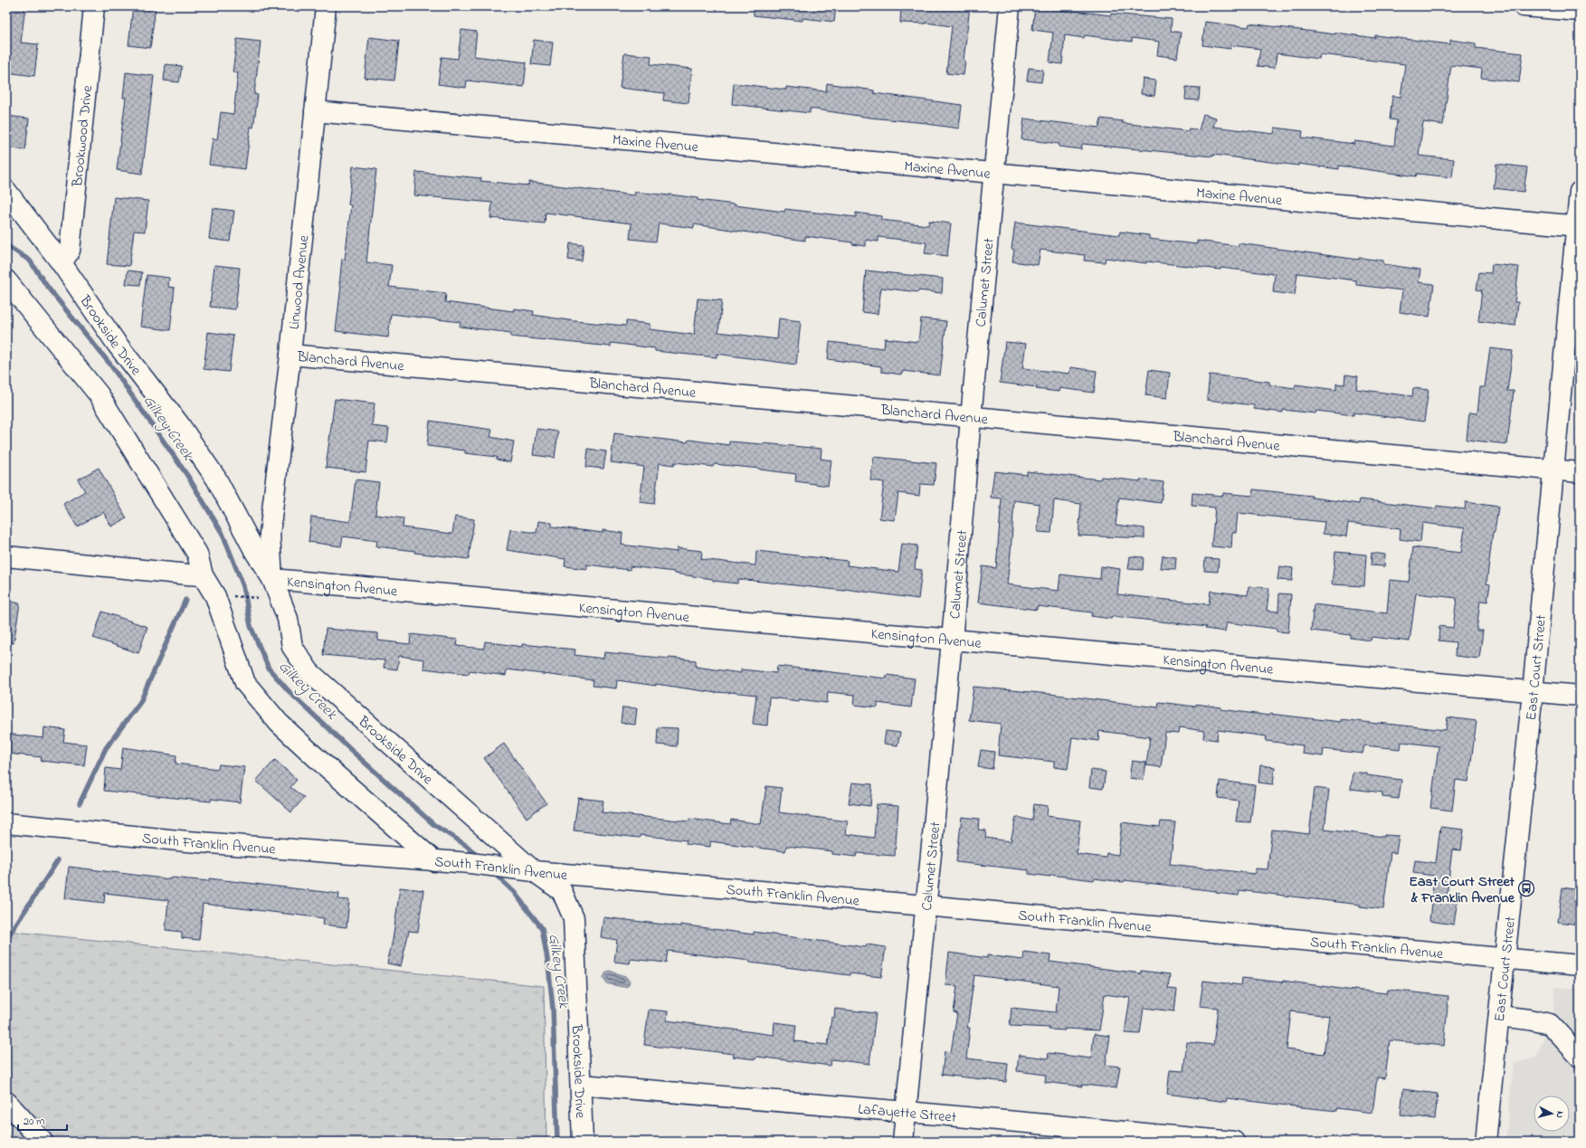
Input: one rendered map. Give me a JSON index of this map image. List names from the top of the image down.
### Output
{
  "streets": {
    "street": [
      "Brookwood Drive",
      "Maxine Avenue",
      "Linwood Avenue",
      "Calumet Street",
      "Brookside Drive",
      "Blanchard Avenue",
      "Kensington Avenue",
      "East Court Street",
      "South Franklin Avenue",
      "Lafayette Street"
    ]
  },
  "crossings": [
    ["Brookwood Drive", "Brookside Drive"],
    ["Maxine Avenue", "Linwood Avenue"],
    ["Maxine Avenue", "Calumet Street"],
    ["Maxine Avenue", "East Court Street"],
    ["Linwood Avenue", "Brookside Drive"],
    ["Linwood Avenue", "Blanchard Avenue"],
    ["Linwood Avenue", "Kensington Avenue"],
    ["Calumet Street", "Blanchard Avenue"],
    ["Calumet Street", "Kensington Avenue"],
    ["Calumet Street", "South Franklin Avenue"],
    ["Calumet Street", "Lafayette Street"],
    ["Brookside Drive", "Kensington Avenue"],
    ["Brookside Drive", "South Franklin Avenue"],
    ["Brookside Drive", "Lafayette Street"],
    ["Blanchard Avenue", "East Court Street"],
    ["Kensington Avenue", "East Court Street"],
    ["East Court Street", "South Franklin Avenue"]
  ],
  "water": ["Gilkey Creek"],
  "places": {
    "bus stop": ["East Court Street & Franklin Avenue"]
  },
  "scale_bar": "20 m",
  "north": "right"
}
